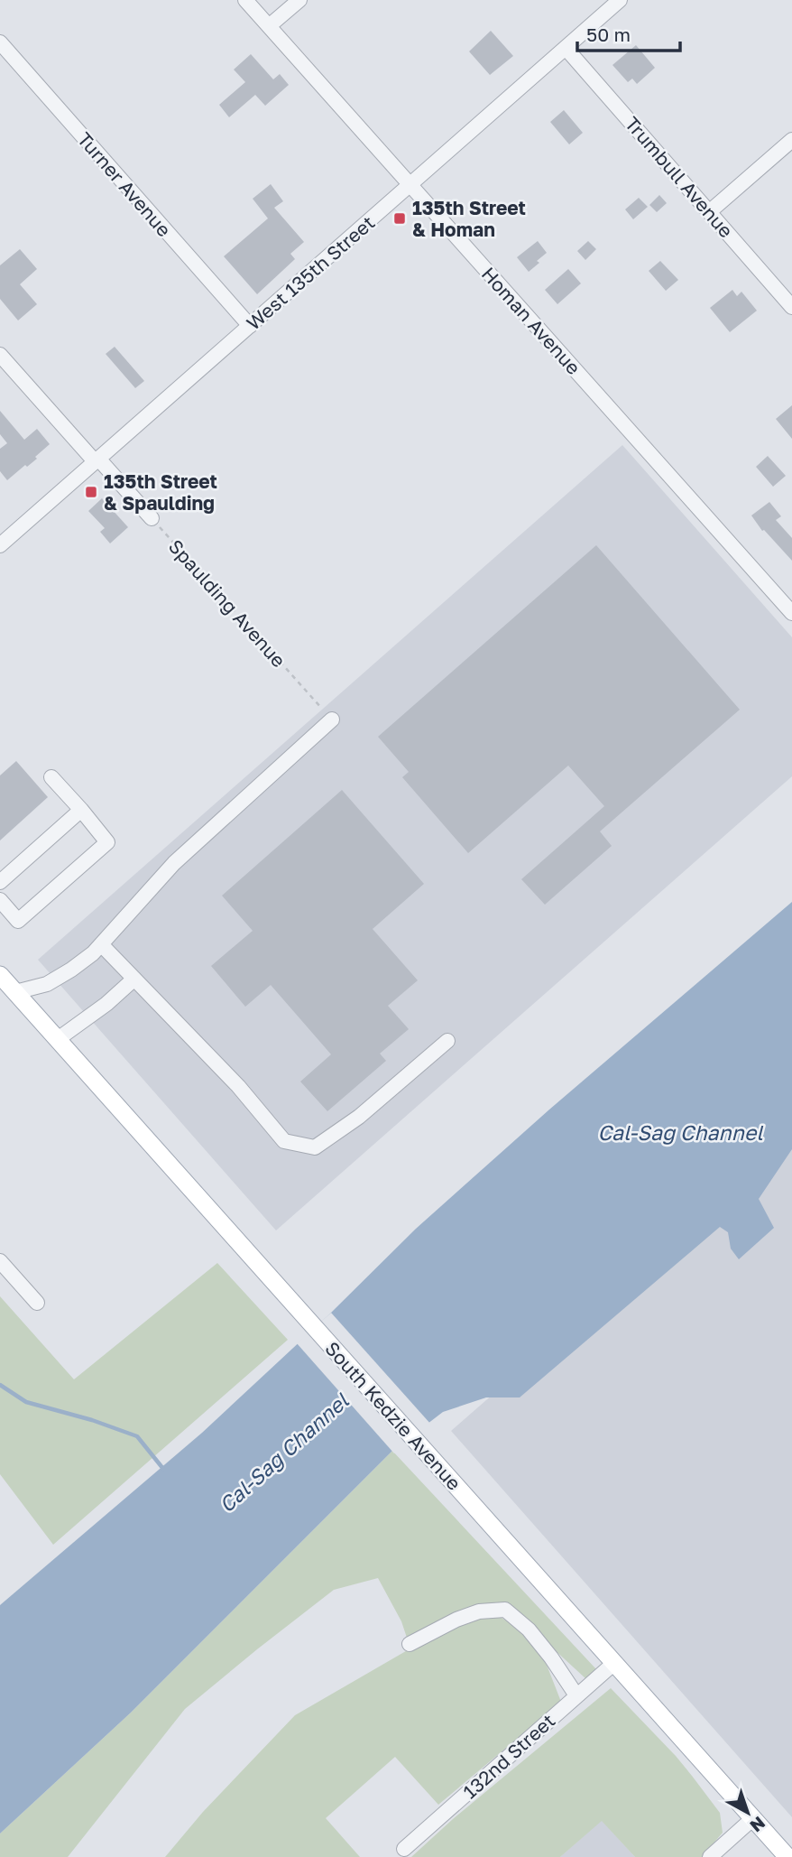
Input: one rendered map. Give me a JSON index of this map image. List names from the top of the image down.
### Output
{
  "streets": {
    "main road": ["South Kedzie Avenue"],
    "street": [
      "Trumbull Avenue",
      "Turner Avenue",
      "West 135th Street",
      "Homan Avenue",
      "132nd Street"
    ],
    "path": ["Spaulding Avenue"]
  },
  "crossings": [
    ["Trumbull Avenue", "West 135th Street"],
    ["Turner Avenue", "West 135th Street"],
    ["West 135th Street", "Homan Avenue"],
    ["South Kedzie Avenue", "132nd Street"]
  ],
  "water": ["Cal-Sag Channel"],
  "places": {
    "transit": ["135th Street & Homan", "135th Street & Spaulding"]
  },
  "scale_bar": "50 m",
  "north": "bottom right"
}
